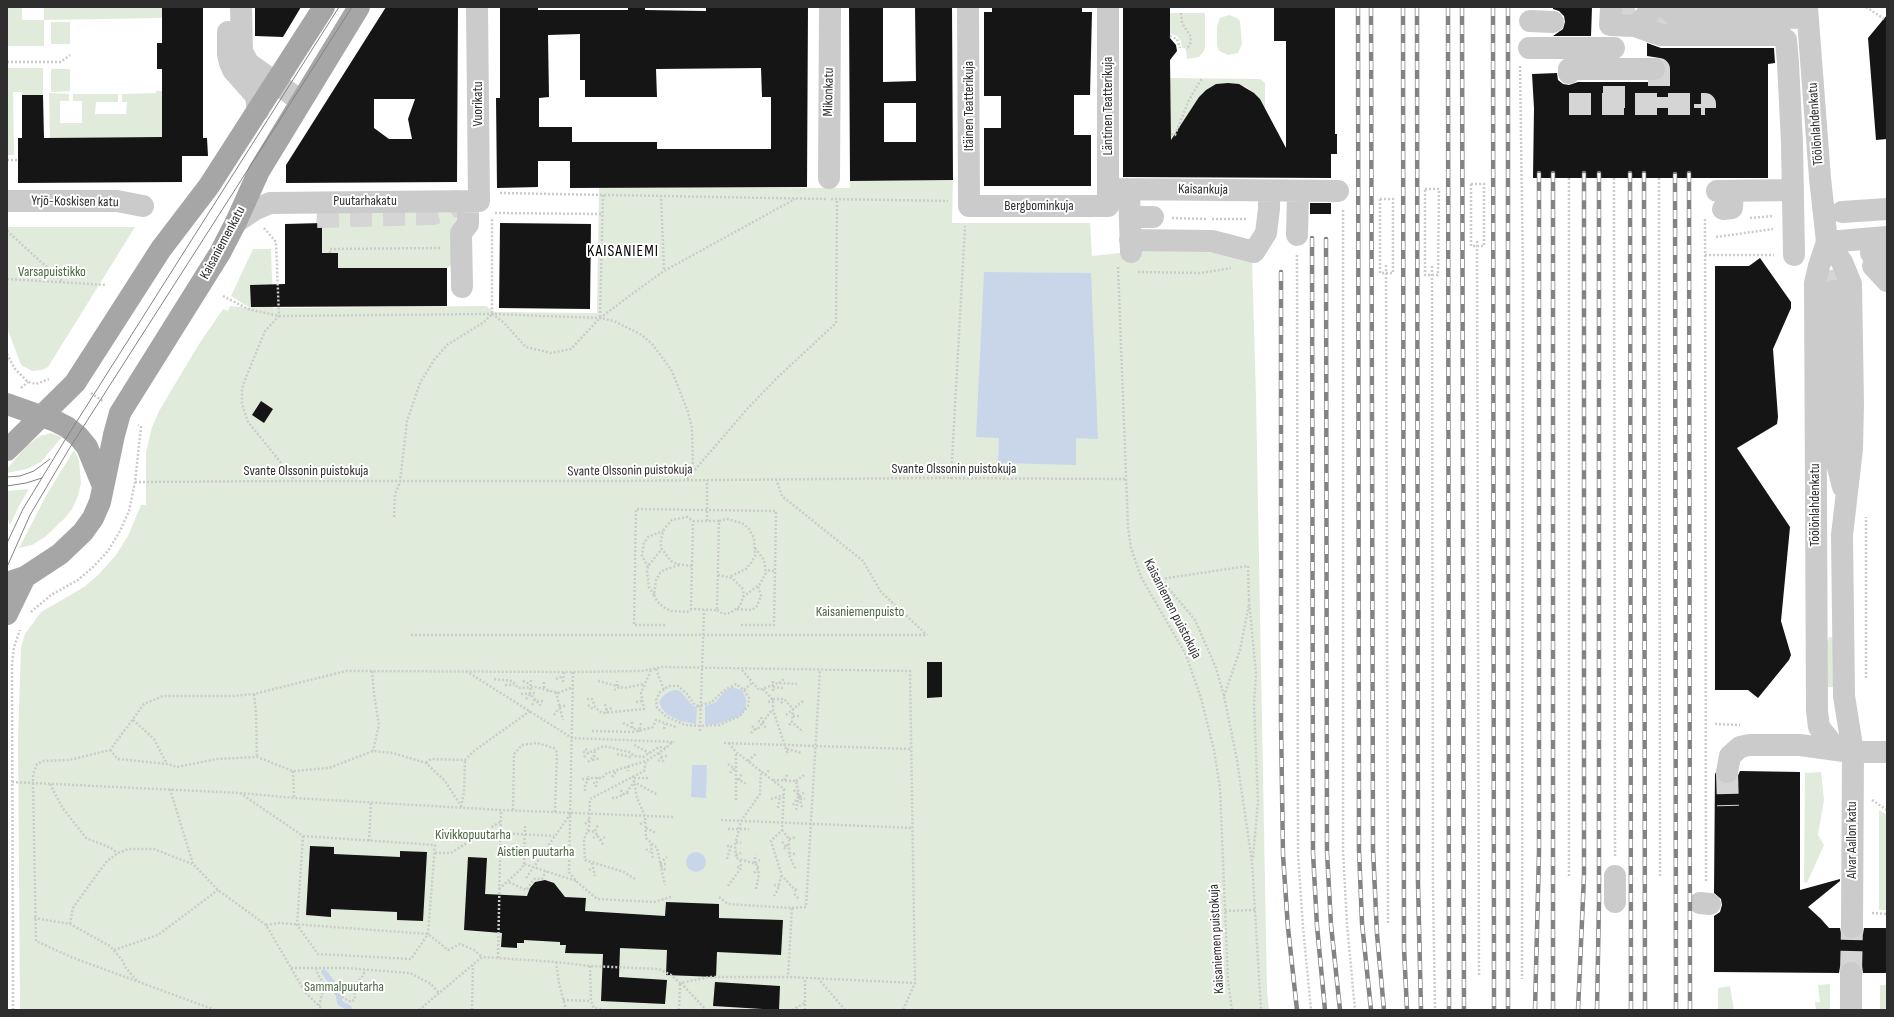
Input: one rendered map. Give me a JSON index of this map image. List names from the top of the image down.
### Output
{
  "streets": {
    "main road": ["Kaisaniemenkatu"],
    "street": [
      "Mikonkatu",
      "Vuorikatu",
      "Itäinen Teatterikuja",
      "Läntinen Teatterikuja",
      "Töölönlahdenkatu",
      "Kaisankuja",
      "Puutarhakatu",
      "Yrjö-Koskisen katu",
      "Bergbominkuja",
      "Alvar Aallon katu"
    ],
    "path": ["Svante Olssonin puistokuja", "Kaisaniemen puistokuja"]
  },
  "crossings": [
    ["Vuorikatu", "Puutarhakatu"],
    ["Itäinen Teatterikuja", "Bergbominkuja"],
    ["Läntinen Teatterikuja", "Kaisankuja"],
    ["Läntinen Teatterikuja", "Bergbominkuja"],
    ["Läntinen Teatterikuja", "Kaisaniemen puistokuja"],
    ["Töölönlahdenkatu", "Alvar Aallon katu"],
    ["Kaisankuja", "Bergbominkuja"],
    ["Puutarhakatu", "Kaisaniemenkatu"],
    ["Svante Olssonin puistokuja", "Kaisaniemen puistokuja"]
  ],
  "districts": ["KAISANIEMI"],
  "parks": [
    "Varsapuistikko",
    "Kaisaniemenpuisto",
    "Kivikkopuutarha",
    "Aistien puutarha",
    "Sammalpuutarha"
  ]
}
